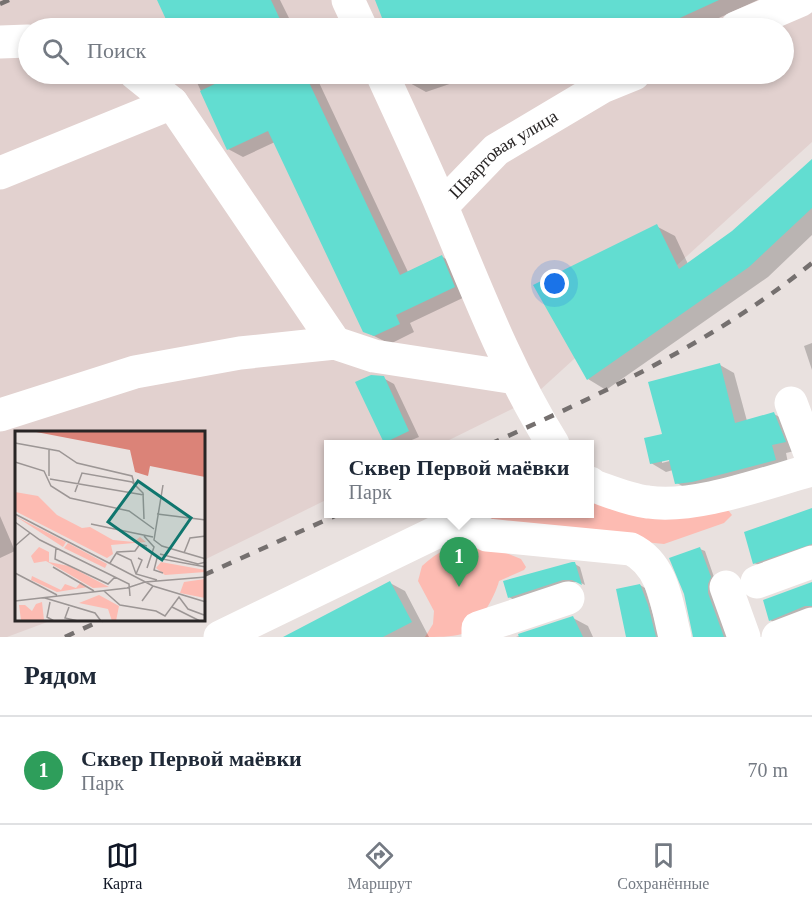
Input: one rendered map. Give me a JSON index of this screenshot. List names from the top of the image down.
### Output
{
  "streets": {
    "lane": ["Швартовая улица"]
  },
  "page": {
    "search": "Поиск",
    "popup": ["Сквер Первой маёвки", "Парк"],
    "pins": "1",
    "heading": "Рядом",
    "list": [
      {
        "mark": "1",
        "name": "Сквер Первой маёвки",
        "note": "Парк",
        "value": "70 m"
      }
    ],
    "nav": ["Карта", "Маршрут", "Сохранённые"]
  }
}
